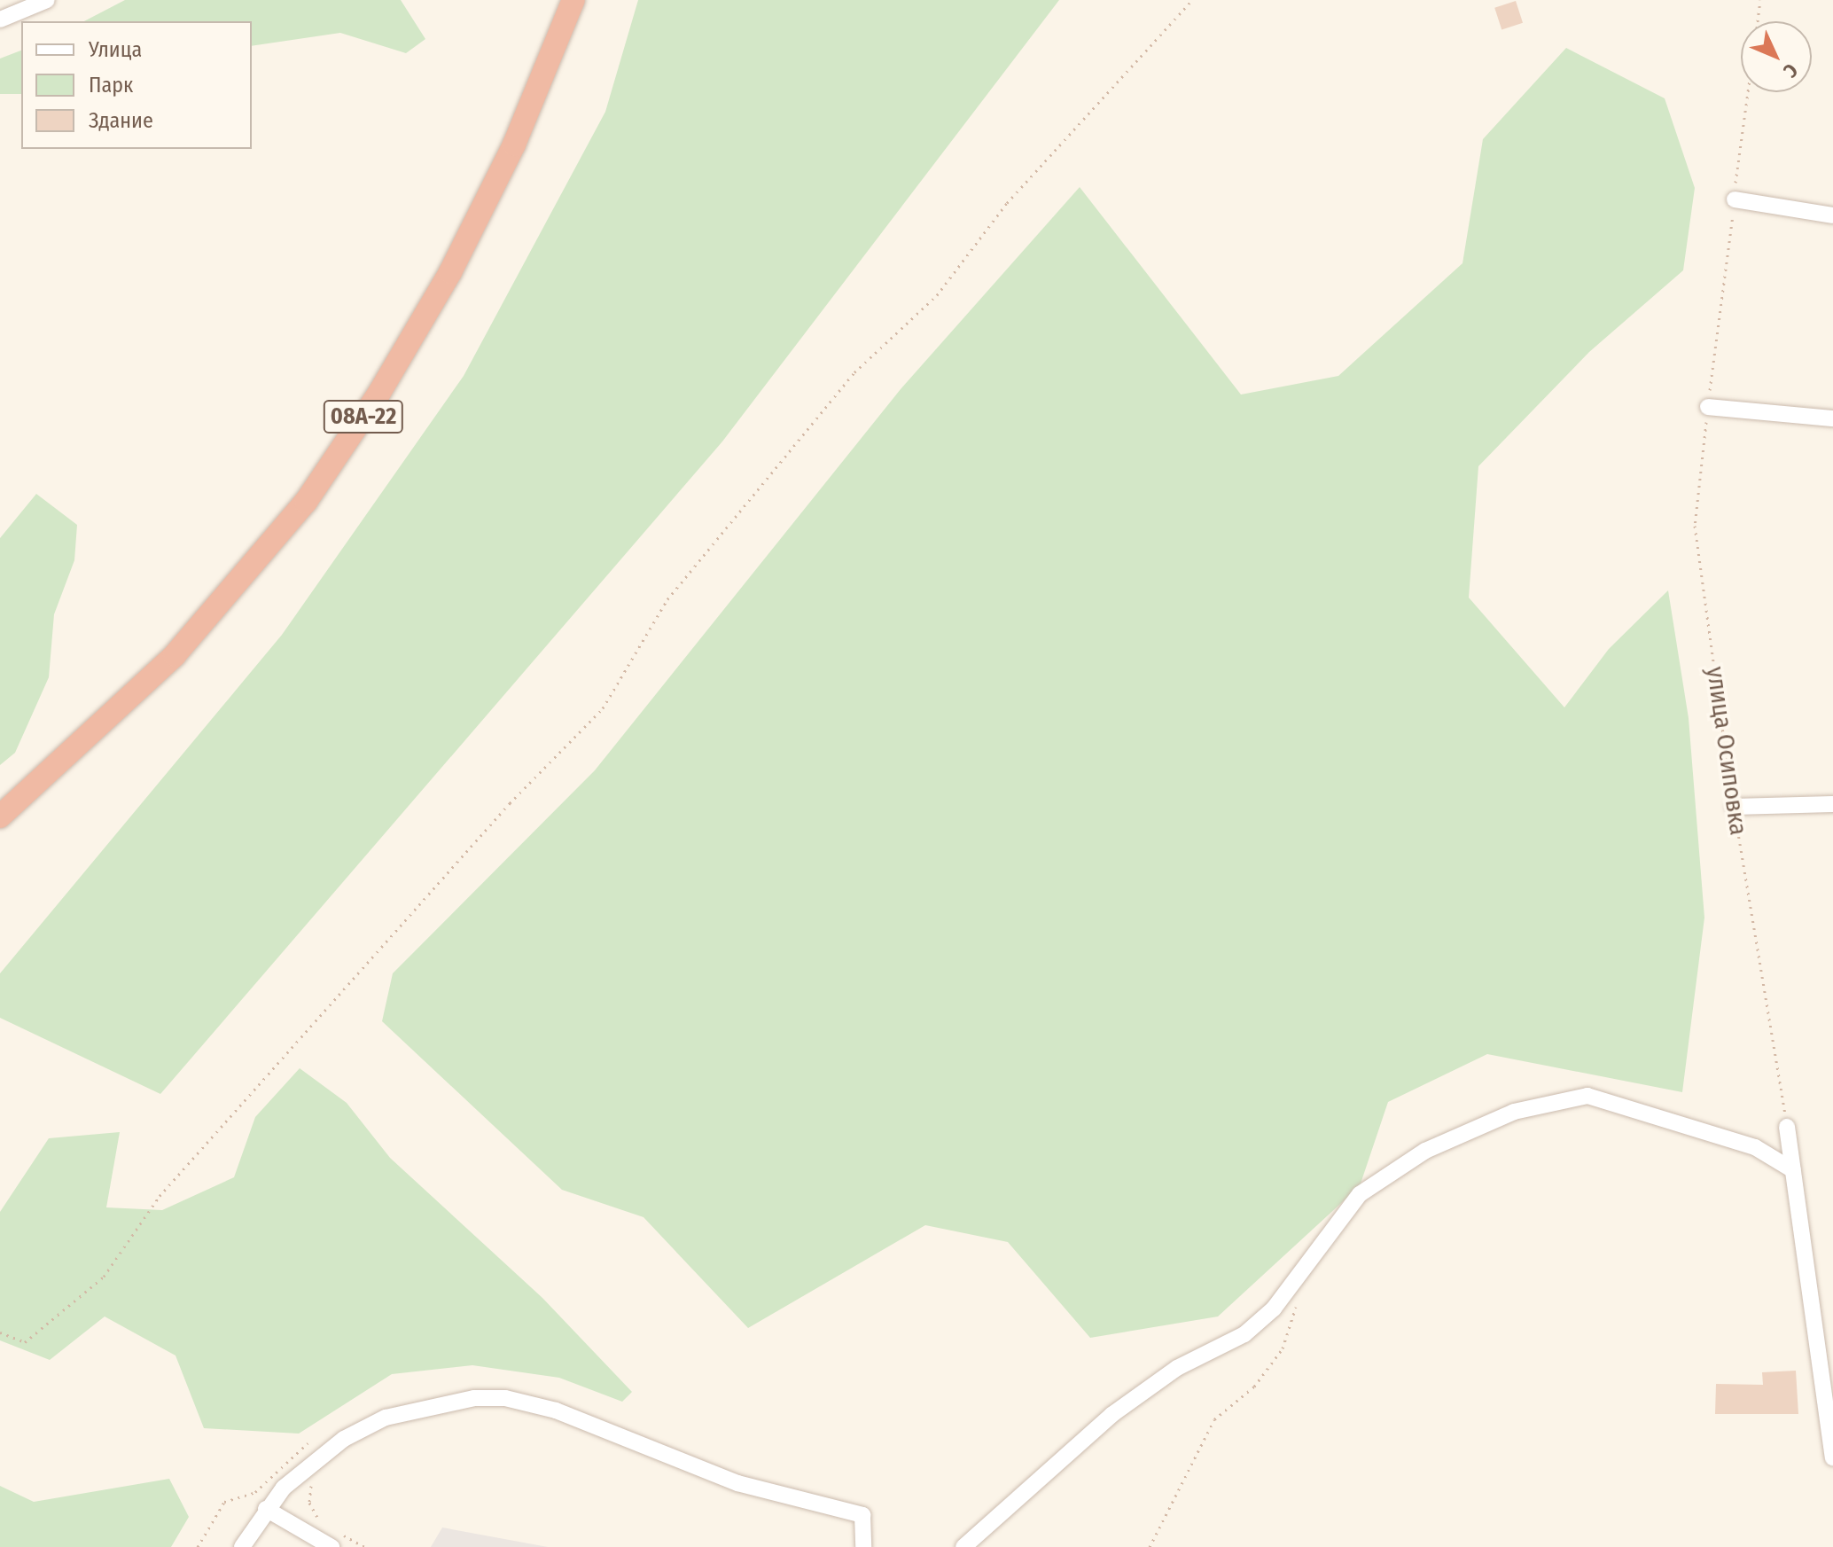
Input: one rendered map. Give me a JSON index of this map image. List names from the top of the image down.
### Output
{
  "streets": {
    "highway": ["08А-22"],
    "path": ["улица Осиповка"]
  },
  "legend": ["Улица", "Парк", "Здание"],
  "north": "bottom right"
}
